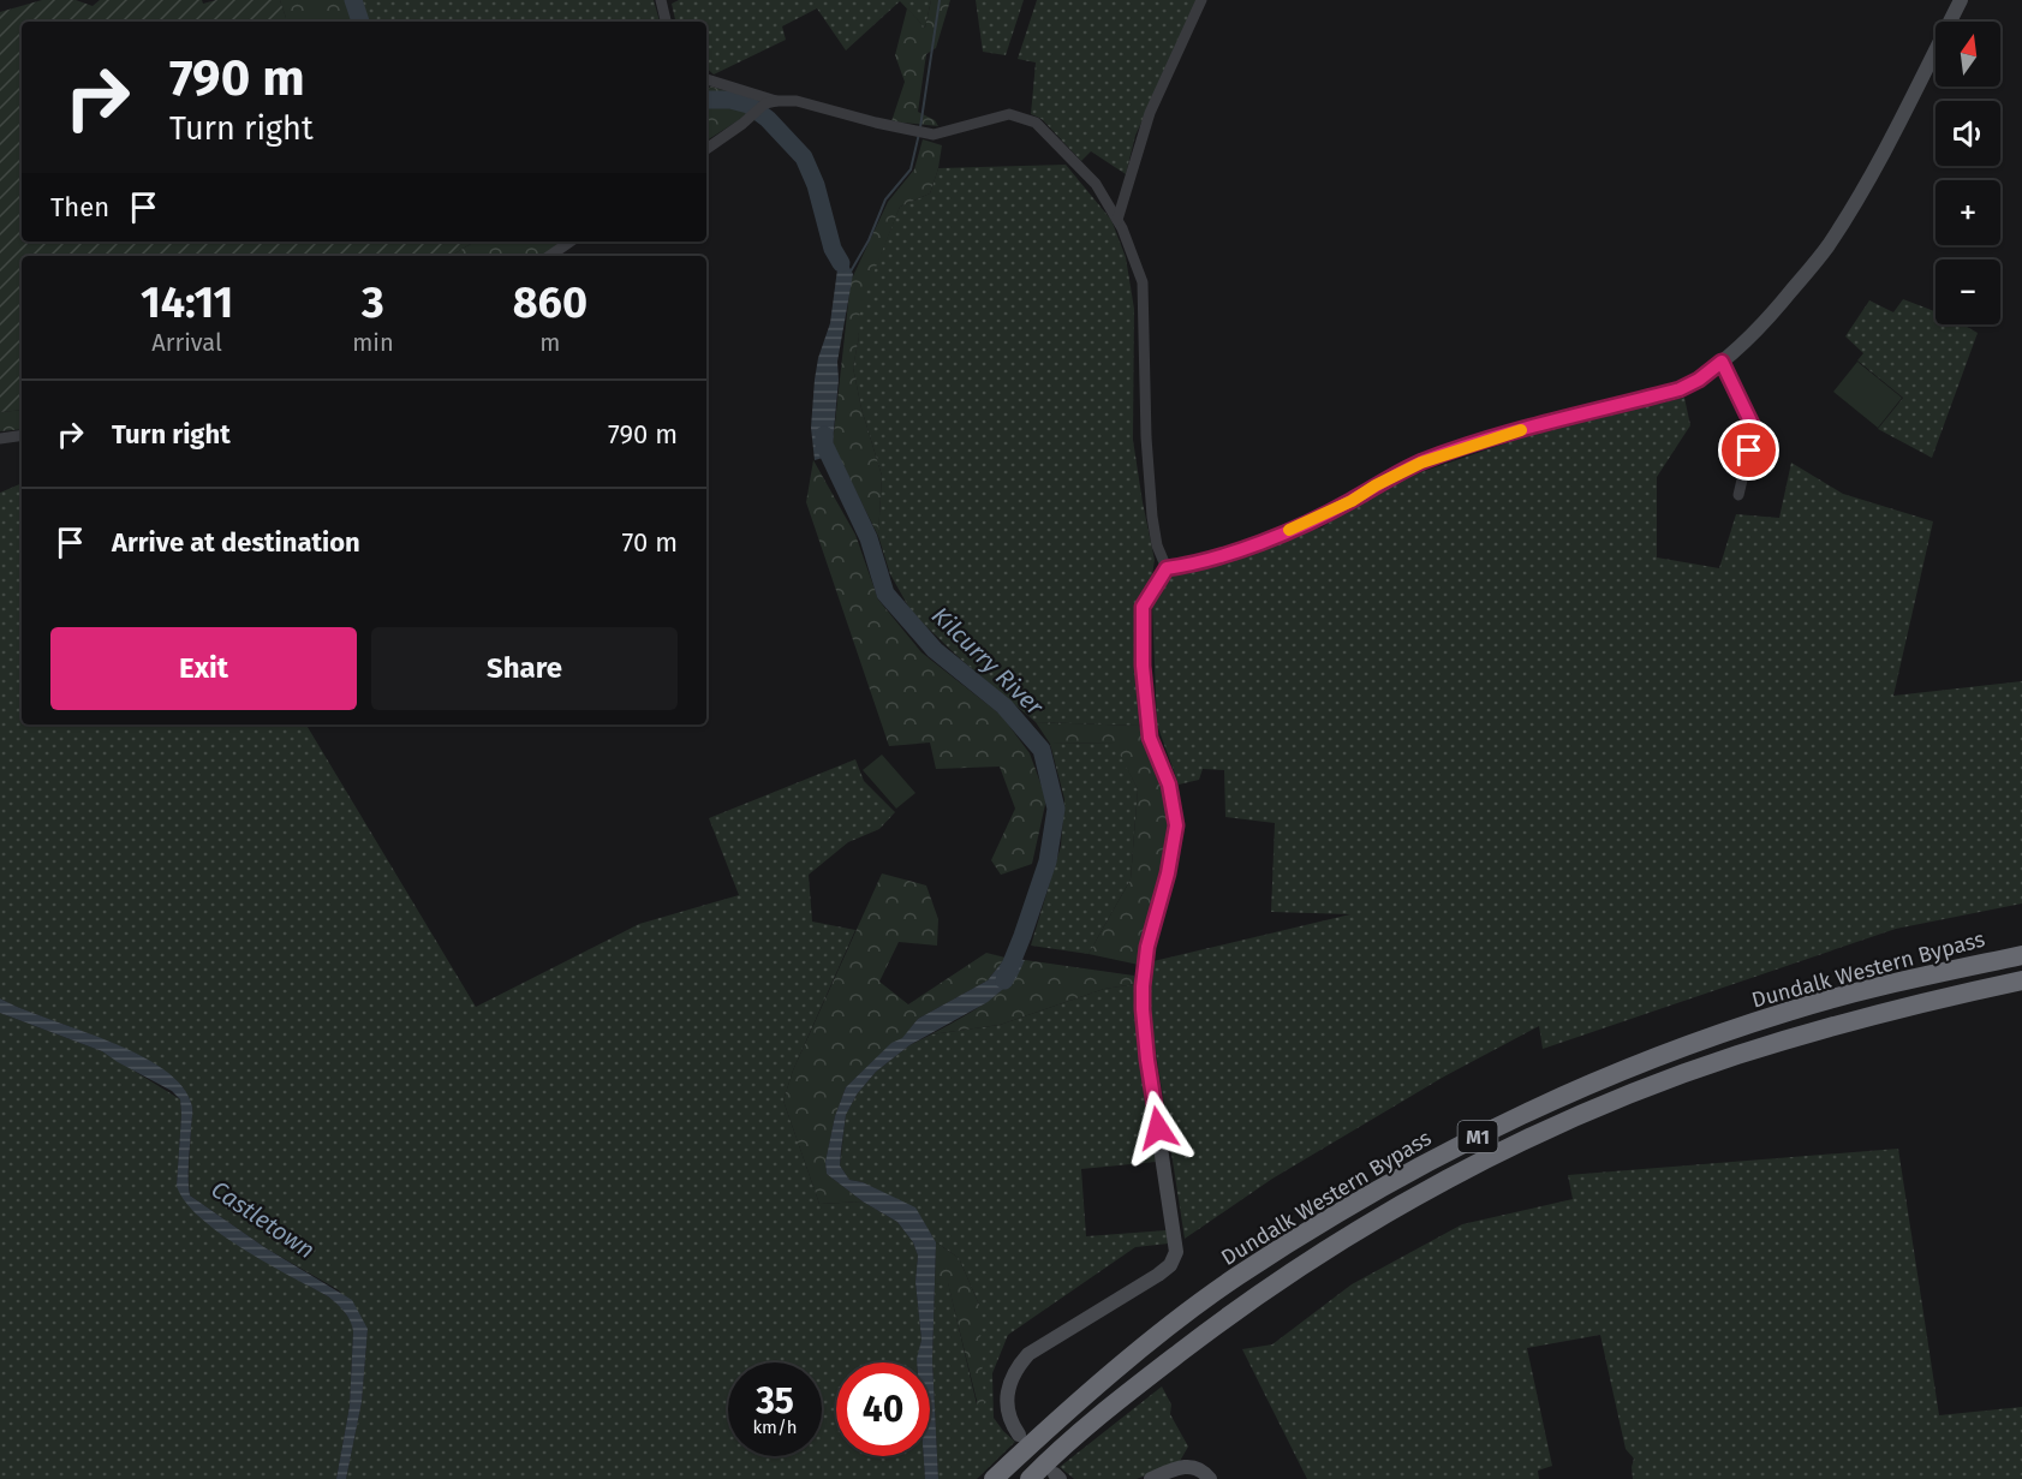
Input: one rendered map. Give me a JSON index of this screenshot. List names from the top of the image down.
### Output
{
  "streets": {
    "highway": ["Dundalk Western Bypass", "M1"]
  },
  "water": ["Kilcurry River", "Castletown"],
  "north": "top",
  "page": {
    "map_buttons": ["+", "−"],
    "turn": ["790 m", "Turn right"],
    "then": "Then",
    "eta": [
      "14:11",
      "Arrival",
      "3",
      "min",
      "860",
      "m"
    ],
    "list": [
      {
        "name": "Turn right",
        "value": "790 m"
      },
      {
        "name": "Arrive at destination",
        "value": "70 m"
      }
    ],
    "buttons": ["Exit", "Share"],
    "speed": "35 km/h",
    "limit": "40"
  }
}
